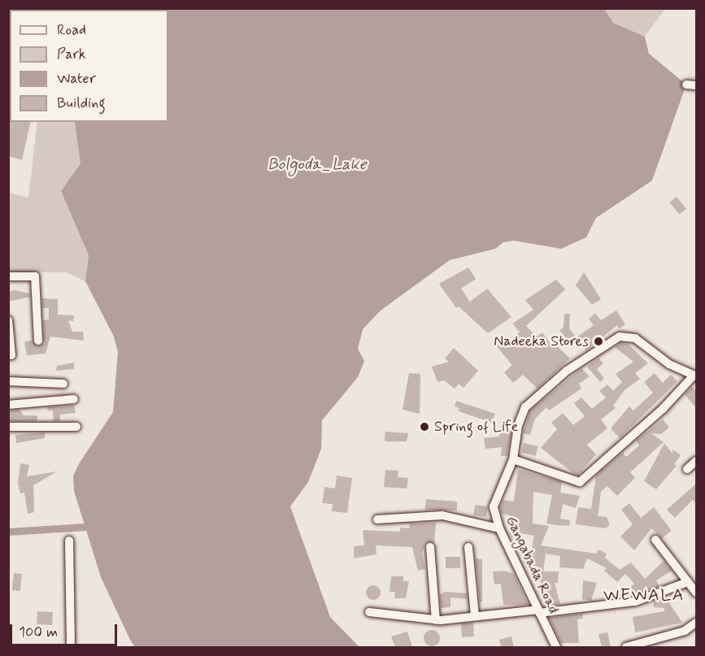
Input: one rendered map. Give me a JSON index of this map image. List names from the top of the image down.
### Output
{
  "streets": {
    "street": ["Gangabada Road"]
  },
  "districts": ["WEWALA"],
  "water": ["Bolgoda_Lake"],
  "places": ["Nadeeka Stores", "Spring of Life"],
  "legend": [
    "Road",
    "Park",
    "Water",
    "Building"
  ],
  "scale_bar": "100 m"
}
